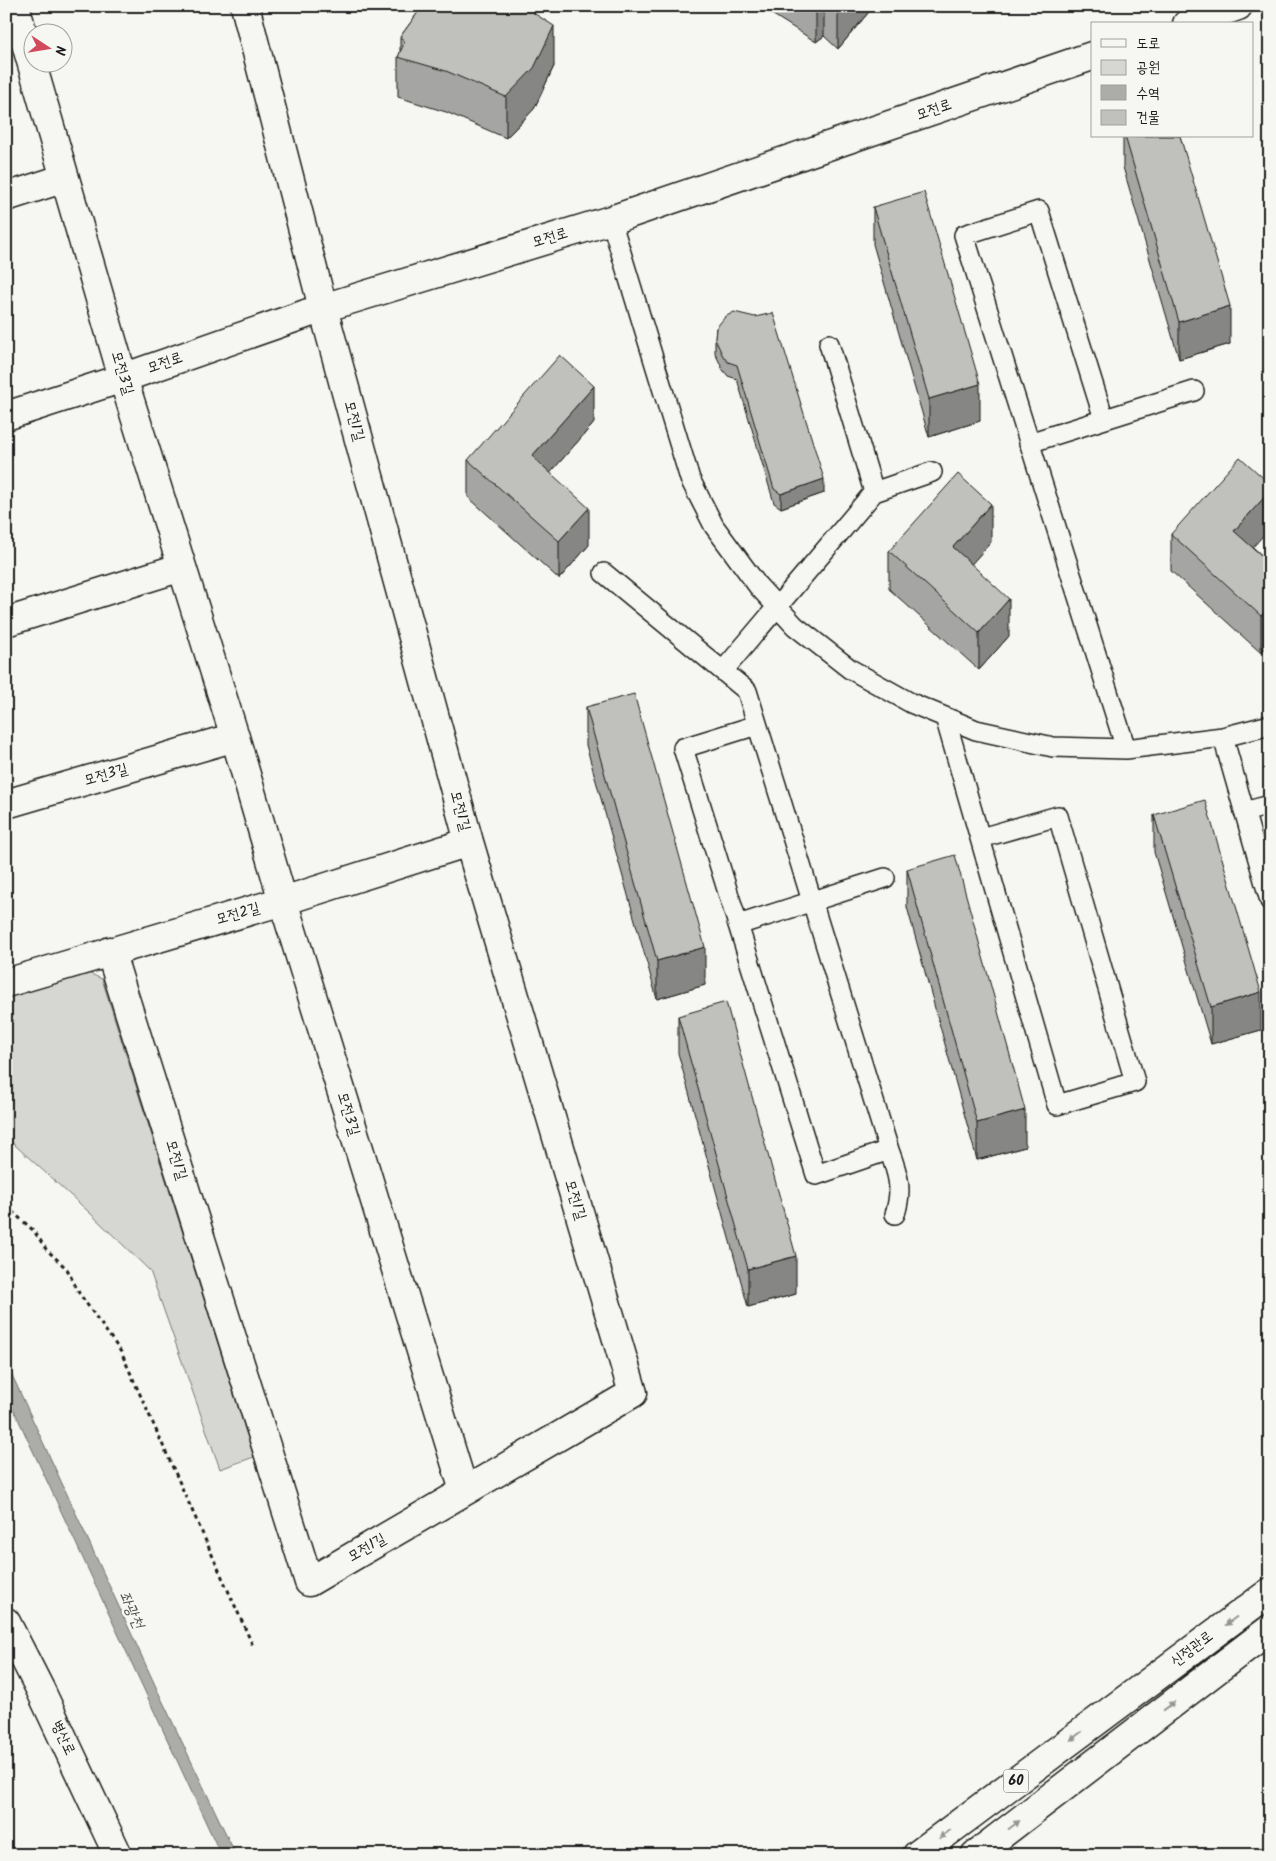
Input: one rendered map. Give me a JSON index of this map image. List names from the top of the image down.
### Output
{
  "streets": {
    "main road": [
      "모전로",
      "모전3길",
      "모전1길",
      "모전2길",
      "신정관로",
      "병산로",
      "60"
    ]
  },
  "crossings": [
    ["모전로", "모전3길"],
    ["모전로", "모전1길"],
    ["모전3길", "모전1길"],
    ["모전3길", "모전2길"],
    ["모전1길", "모전2길"]
  ],
  "water": ["좌광천"],
  "legend": [
    "도로",
    "공원",
    "수역",
    "건물"
  ],
  "north": "right"
}
